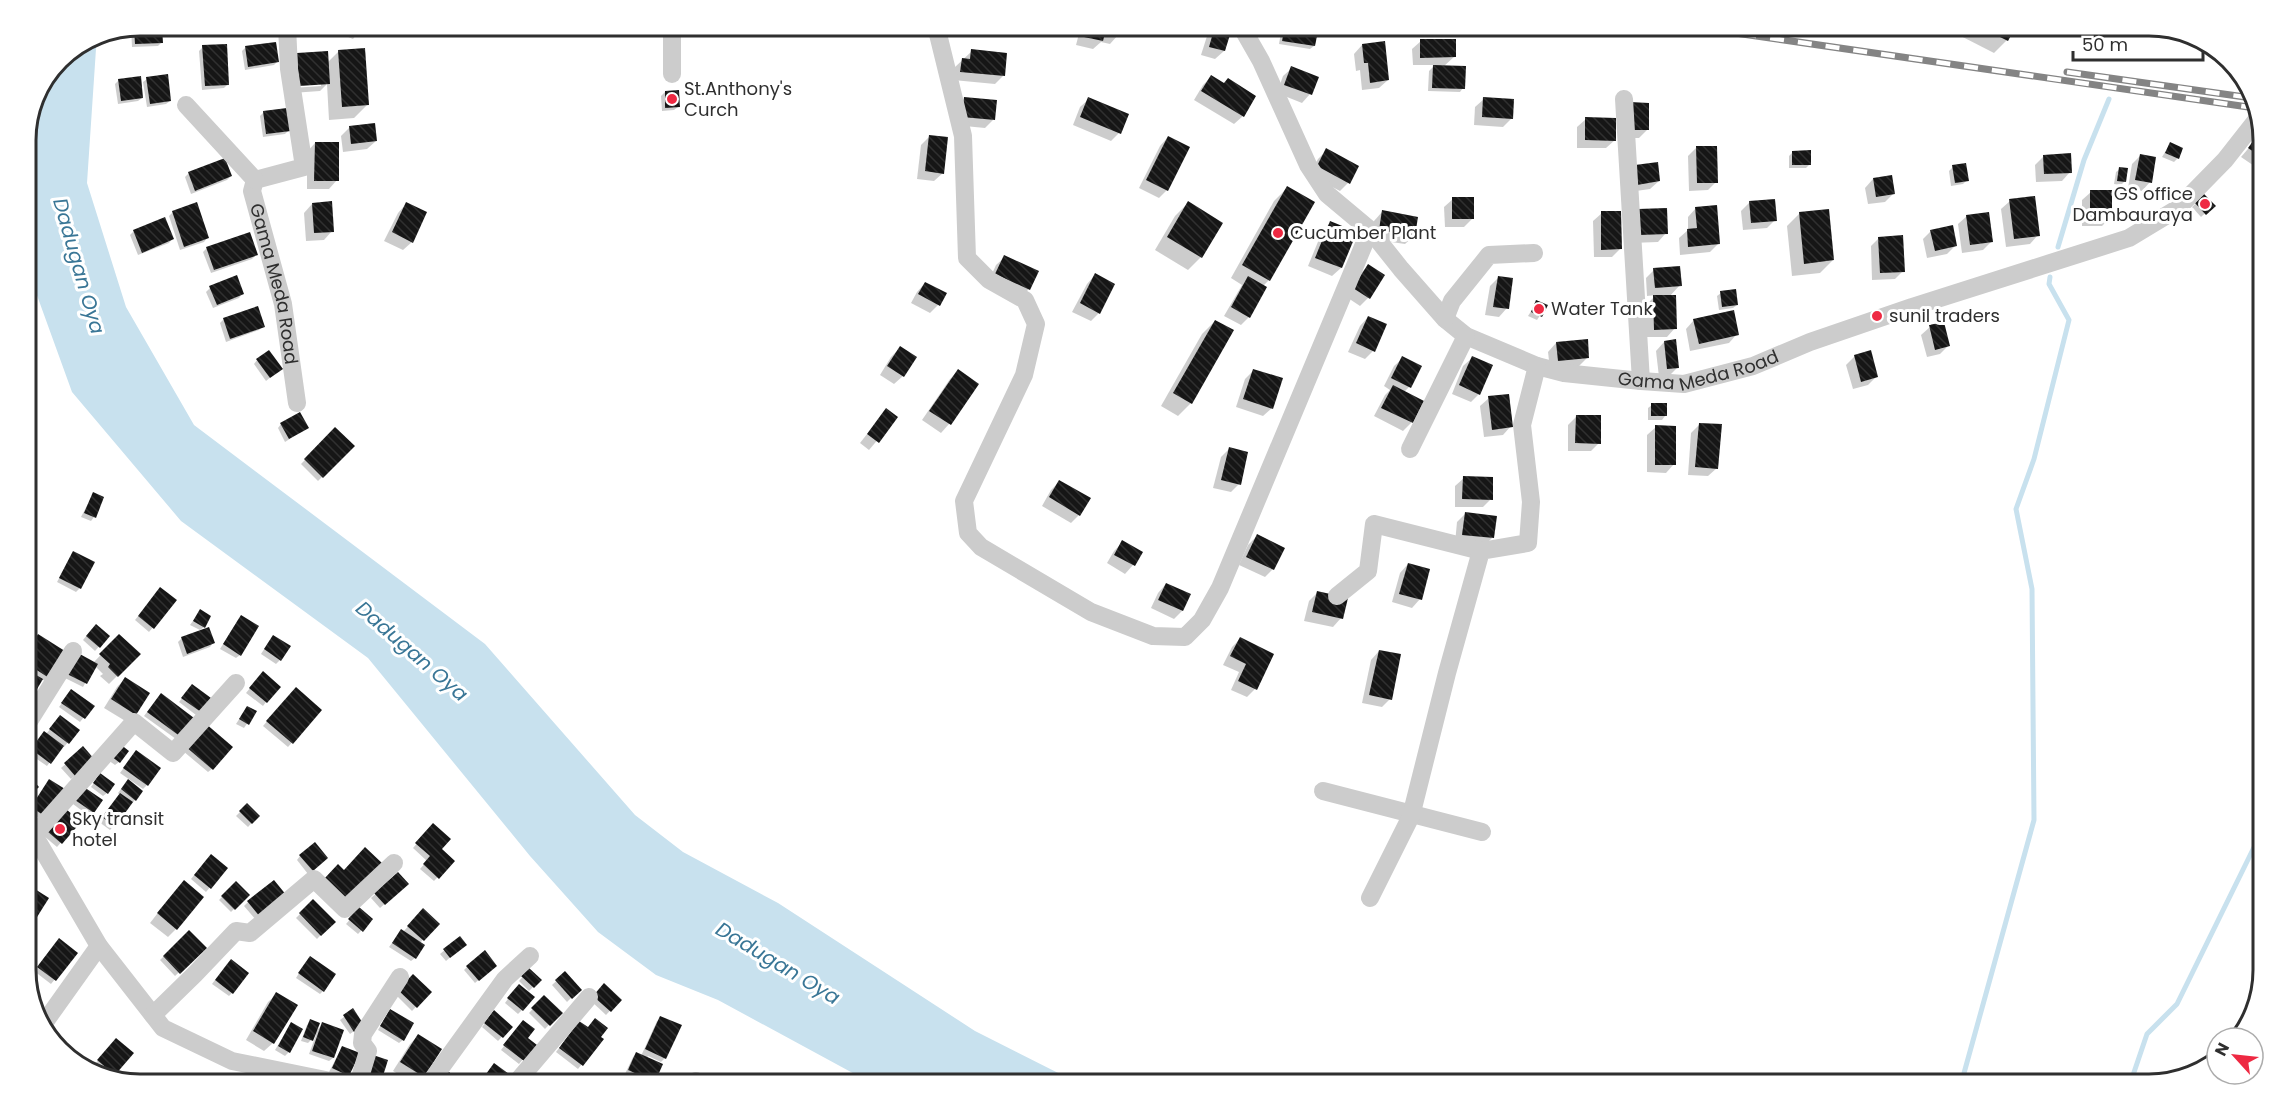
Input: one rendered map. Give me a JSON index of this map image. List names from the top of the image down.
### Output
{
  "streets": {
    "street": ["Gama Meda Road"]
  },
  "water": ["Dadugan Oya"],
  "places": [
    "St.Anthony's Curch",
    "GS office Dambauraya",
    "Cucumber Plant",
    "Water Tank",
    "sunil traders",
    "Sky transit hotel"
  ],
  "scale_bar": "50 m",
  "north": "top left"
}
